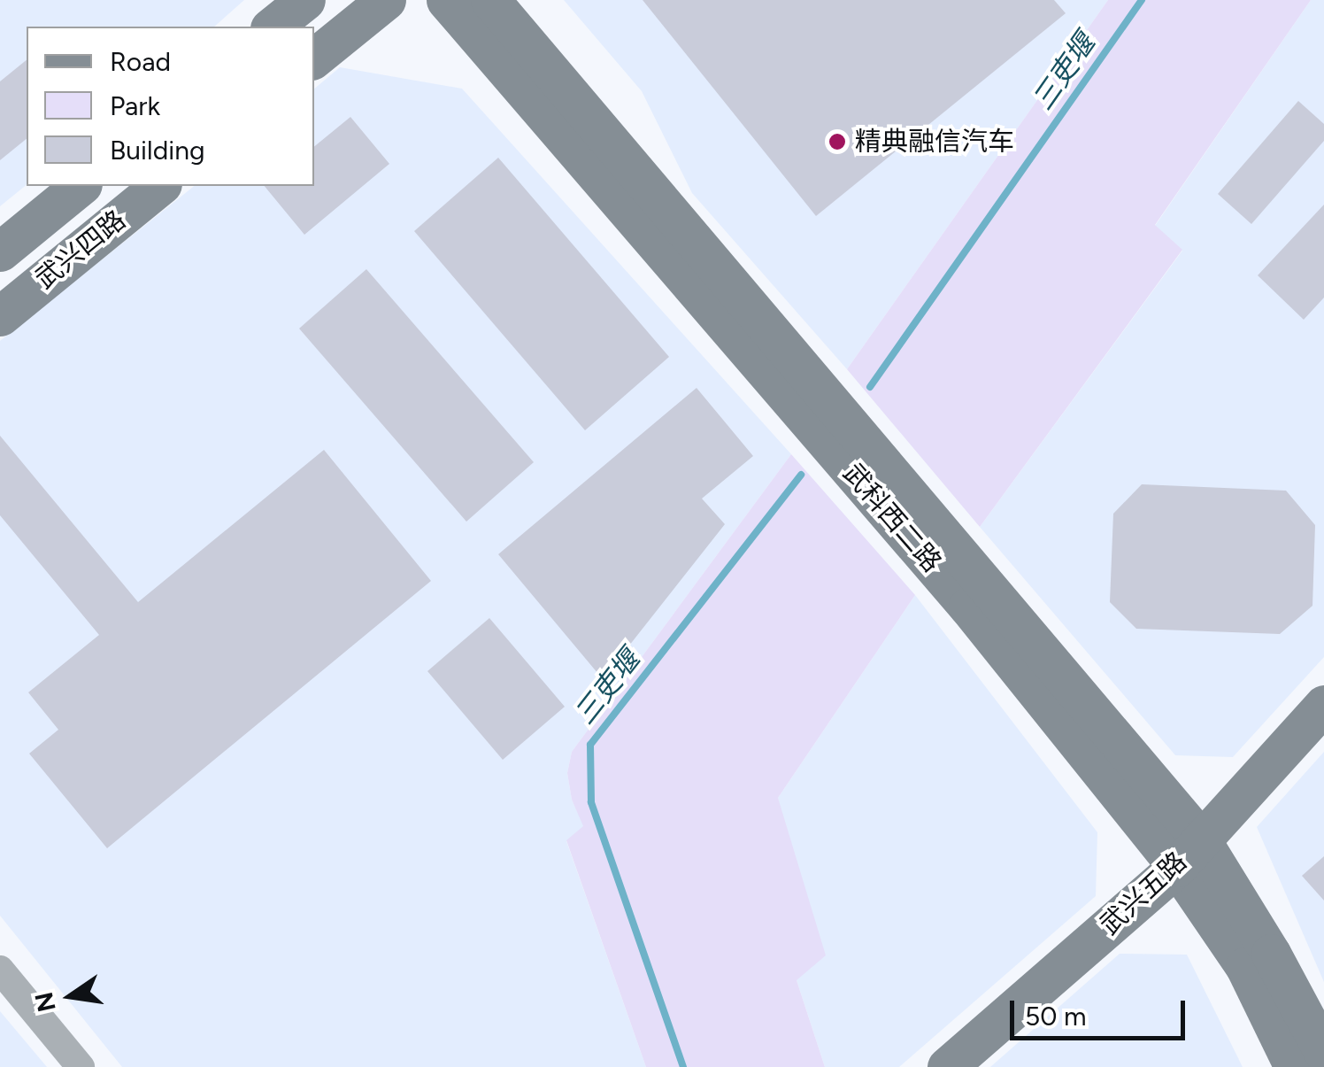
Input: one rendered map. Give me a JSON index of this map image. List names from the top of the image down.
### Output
{
  "streets": {
    "street": ["武兴四路", "武科西二路", "武兴五路"]
  },
  "crossings": [
    ["武科西二路", "武兴五路"]
  ],
  "water": ["三吏堰"],
  "places": ["精典融信汽车"],
  "legend": ["Road", "Park", "Building"],
  "scale_bar": "50 m",
  "north": "left"
}
